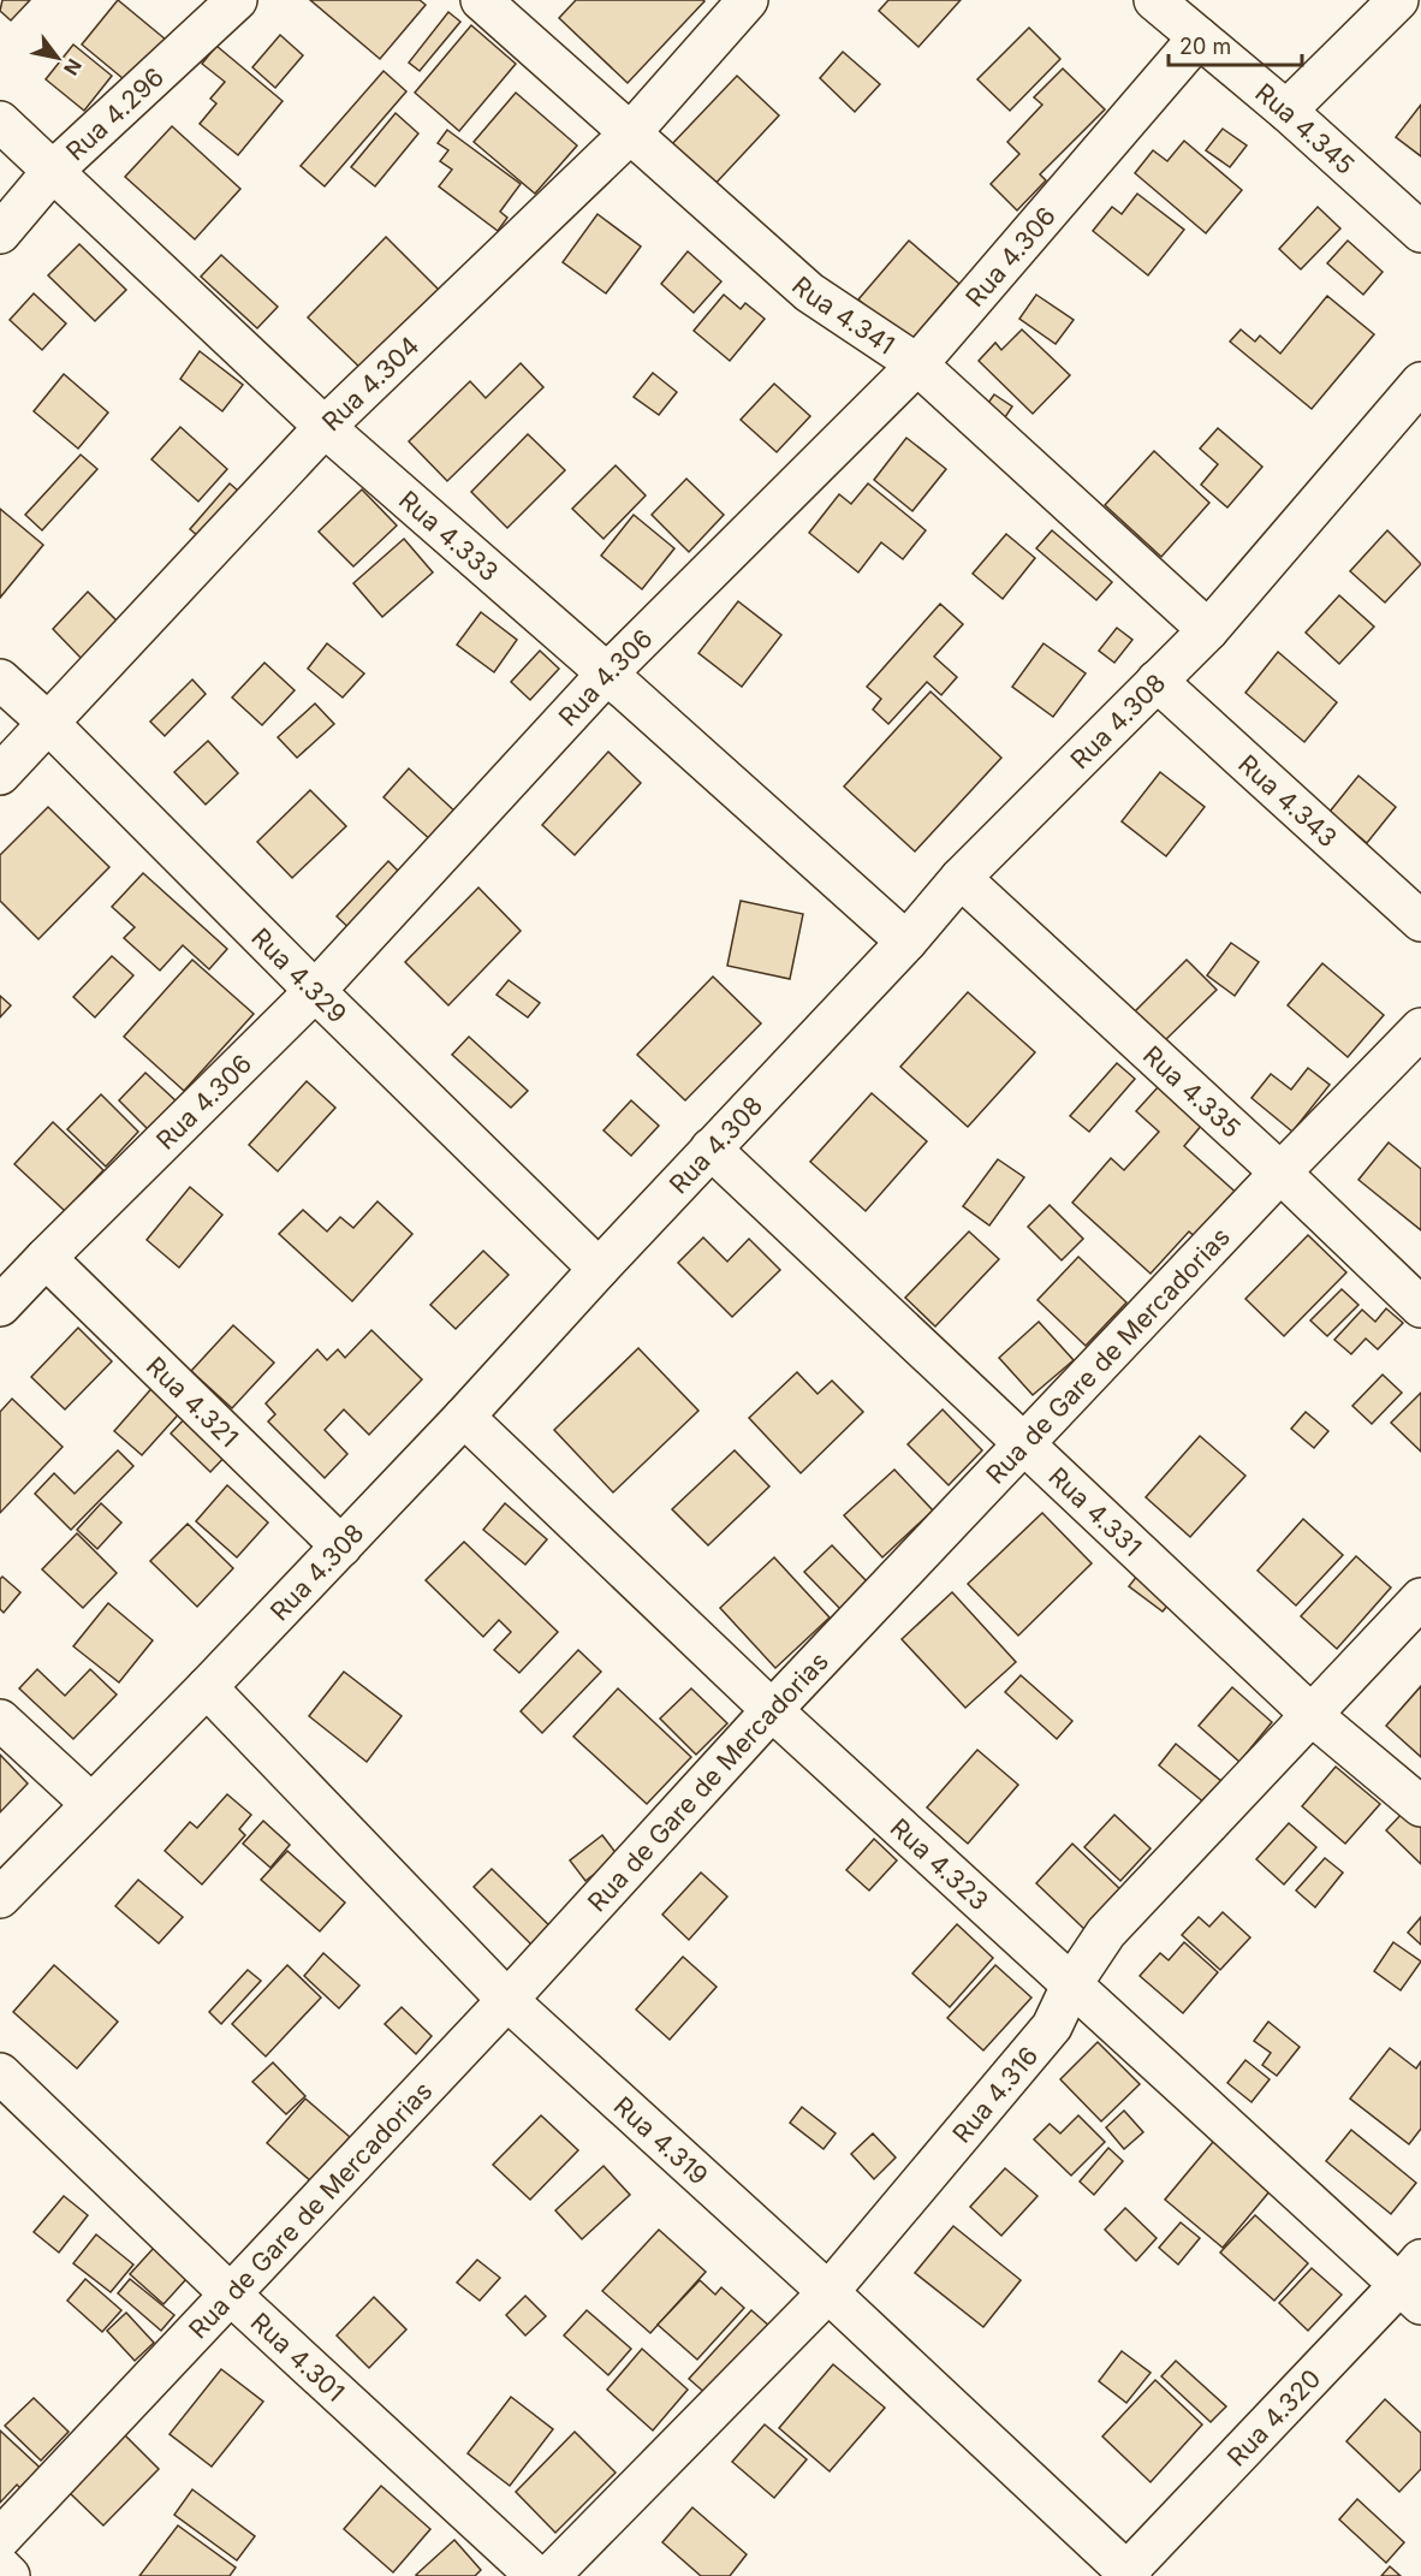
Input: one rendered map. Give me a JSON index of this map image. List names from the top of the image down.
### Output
{
  "streets": {
    "street": [
      "Rua 4.296",
      "Rua 4.345",
      "Rua 4.306",
      "Rua 4.341",
      "Rua 4.304",
      "Rua 4.333",
      "Rua 4.308",
      "Rua 4.343",
      "Rua 4.329",
      "Rua 4.335",
      "Rua de Gare de Mercadorias",
      "Rua 4.321",
      "Rua 4.331",
      "Rua 4.323",
      "Rua 4.316",
      "Rua 4.319",
      "Rua 4.301",
      "Rua 4.320"
    ]
  },
  "crossings": [
    ["Rua 4.296", "Rua 4.333"],
    ["Rua 4.345", "Rua 4.306"],
    ["Rua 4.306", "Rua 4.341"],
    ["Rua 4.306", "Rua 4.333"],
    ["Rua 4.306", "Rua 4.329"],
    ["Rua 4.306", "Rua 4.321"],
    ["Rua 4.341", "Rua 4.304"],
    ["Rua 4.341", "Rua 4.308"],
    ["Rua 4.304", "Rua 4.333"],
    ["Rua 4.304", "Rua 4.329"],
    ["Rua 4.333", "Rua 4.308"],
    ["Rua 4.308", "Rua 4.343"],
    ["Rua 4.308", "Rua 4.329"],
    ["Rua 4.308", "Rua 4.335"],
    ["Rua 4.308", "Rua 4.321"],
    ["Rua 4.308", "Rua 4.331"],
    ["Rua 4.308", "Rua 4.323"],
    ["Rua 4.308", "Rua 4.319"],
    ["Rua 4.335", "Rua de Gare de Mercadorias"],
    ["Rua de Gare de Mercadorias", "Rua 4.331"],
    ["Rua de Gare de Mercadorias", "Rua 4.323"],
    ["Rua de Gare de Mercadorias", "Rua 4.319"],
    ["Rua de Gare de Mercadorias", "Rua 4.301"],
    ["Rua 4.331", "Rua 4.316"],
    ["Rua 4.323", "Rua 4.316"],
    ["Rua 4.323", "Rua 4.320"],
    ["Rua 4.316", "Rua 4.319"],
    ["Rua 4.319", "Rua 4.320"]
  ],
  "scale_bar": "20 m",
  "north": "bottom right"
}
